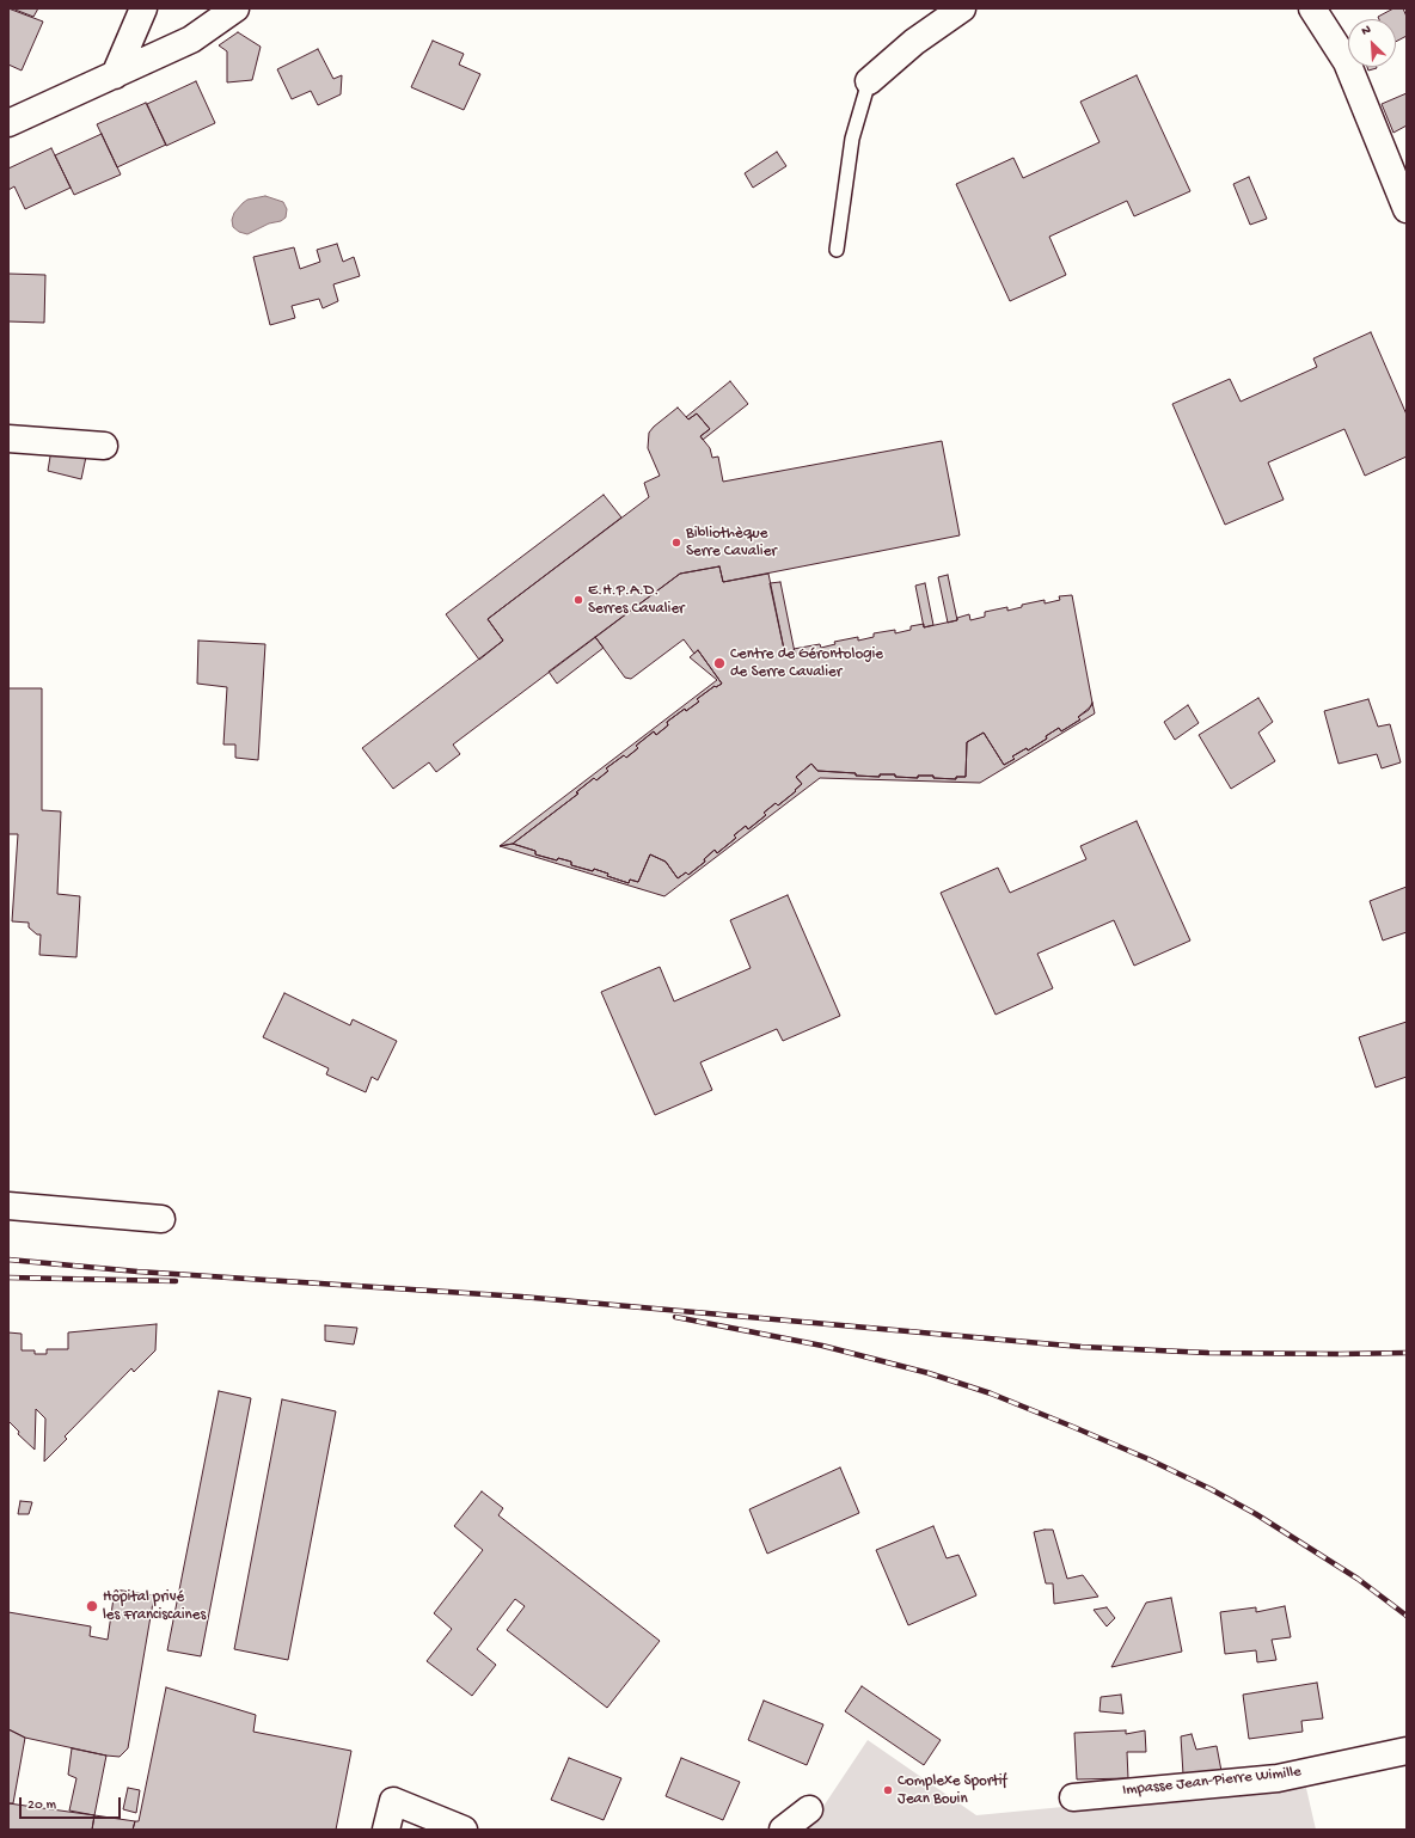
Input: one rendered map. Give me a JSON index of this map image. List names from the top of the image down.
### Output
{
  "streets": {
    "street": ["Impasse Jean-Pierre Wimille"]
  },
  "places": [
    "Bibliothèque Serre Cavalier",
    "E.H.P.A.D. Serres Cavalier",
    "Centre de Gérontologie de Serre Cavalier",
    "Hôpital privé les Franciscaines",
    "Complexe Sportif Jean Bouin"
  ],
  "scale_bar": "20 m",
  "north": "top left"
}
